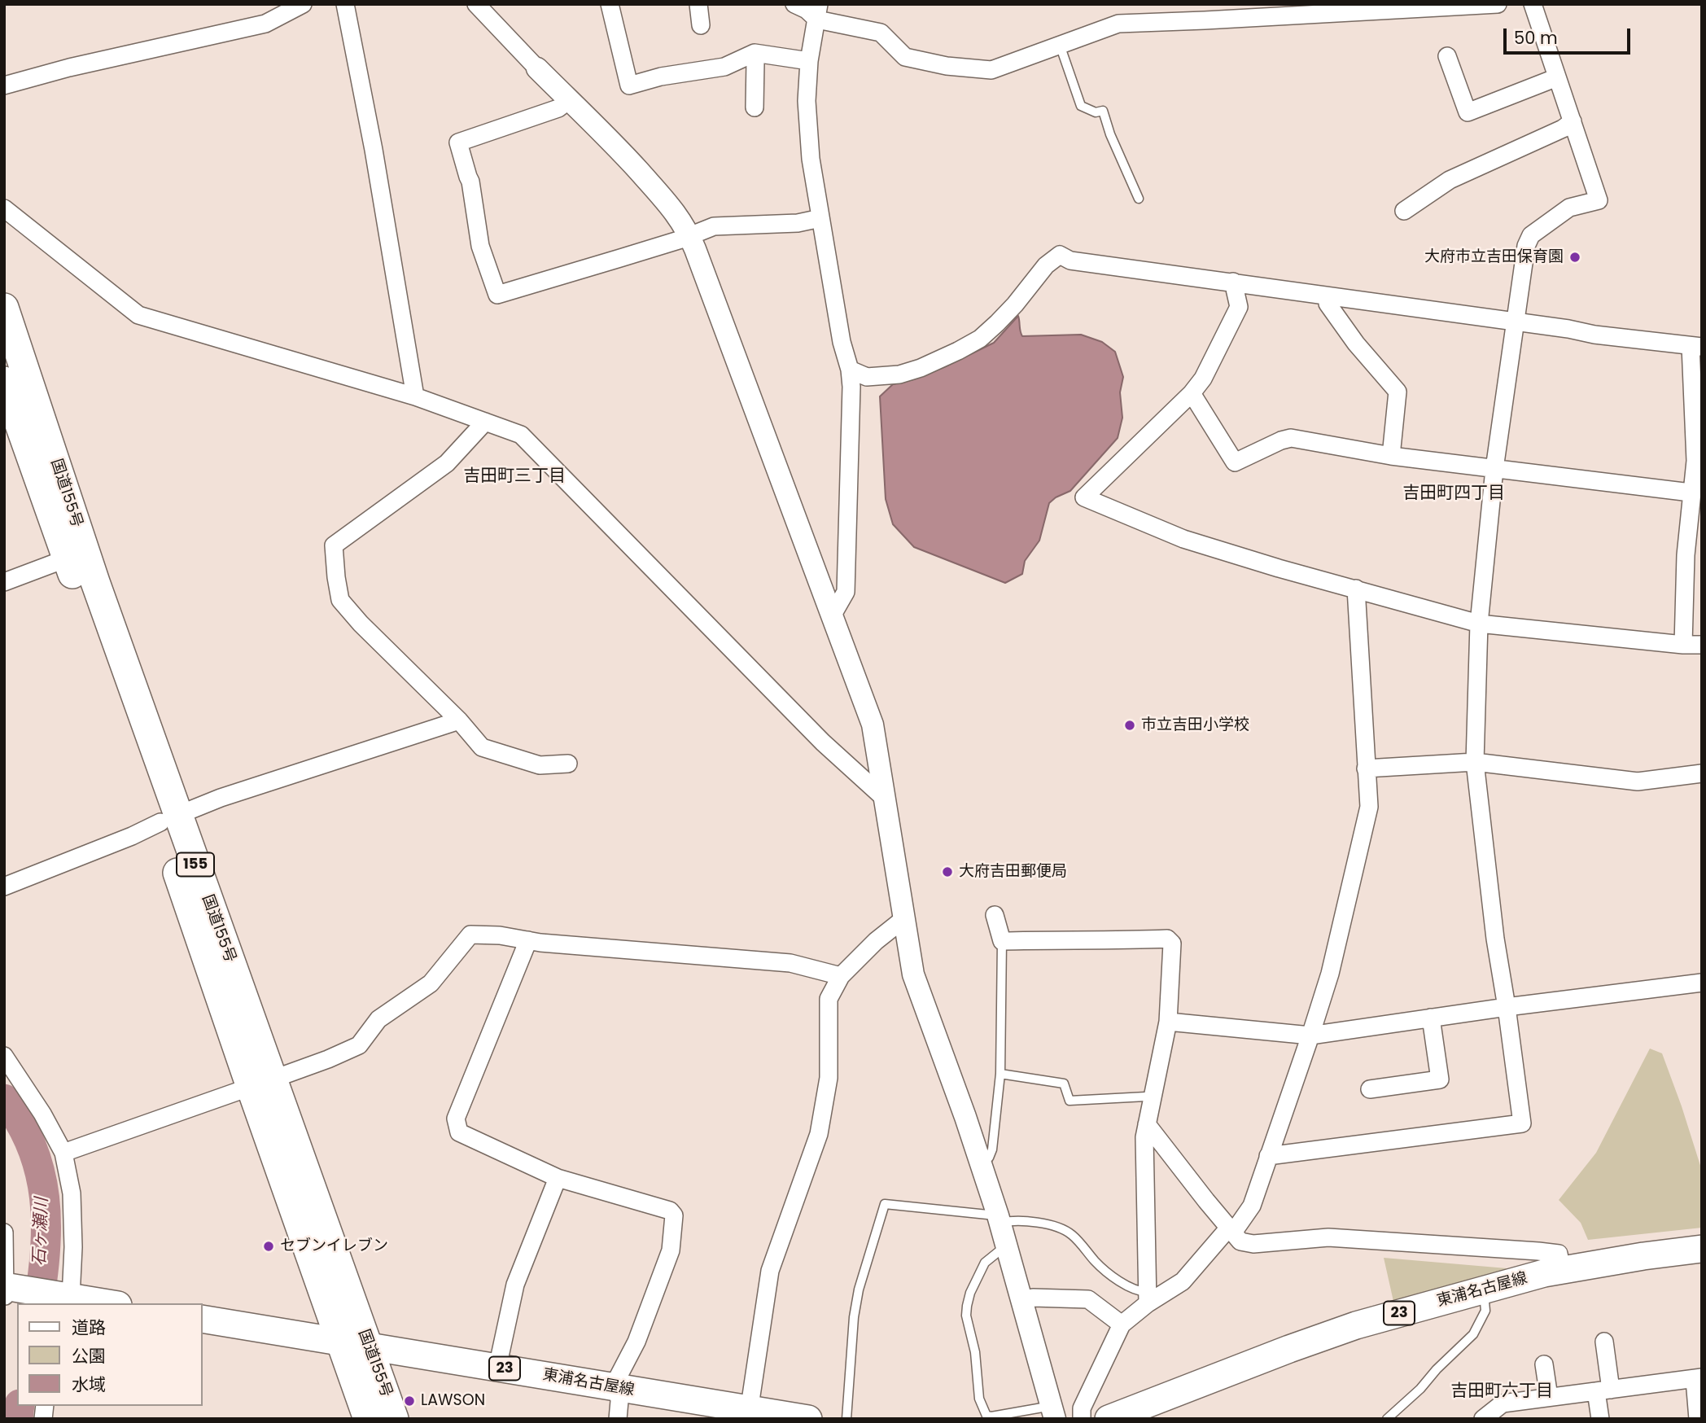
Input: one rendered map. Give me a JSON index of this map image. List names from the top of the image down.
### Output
{
  "streets": {
    "highway": ["国道155号", "155"],
    "main road": ["東浦名古屋線", "23"]
  },
  "crossings": [
    ["国道155号", "東浦名古屋線"]
  ],
  "districts": ["吉田町三丁目", "吉田町四丁目", "吉田町六丁目"],
  "water": ["石ヶ瀬川"],
  "places": [
    "大府市立吉田保育園",
    "市立吉田小学校",
    "大府吉田郵便局",
    "セブンイレブン",
    "LAWSON"
  ],
  "legend": ["道路", "公園", "水域"],
  "scale_bar": "50 m"
}
